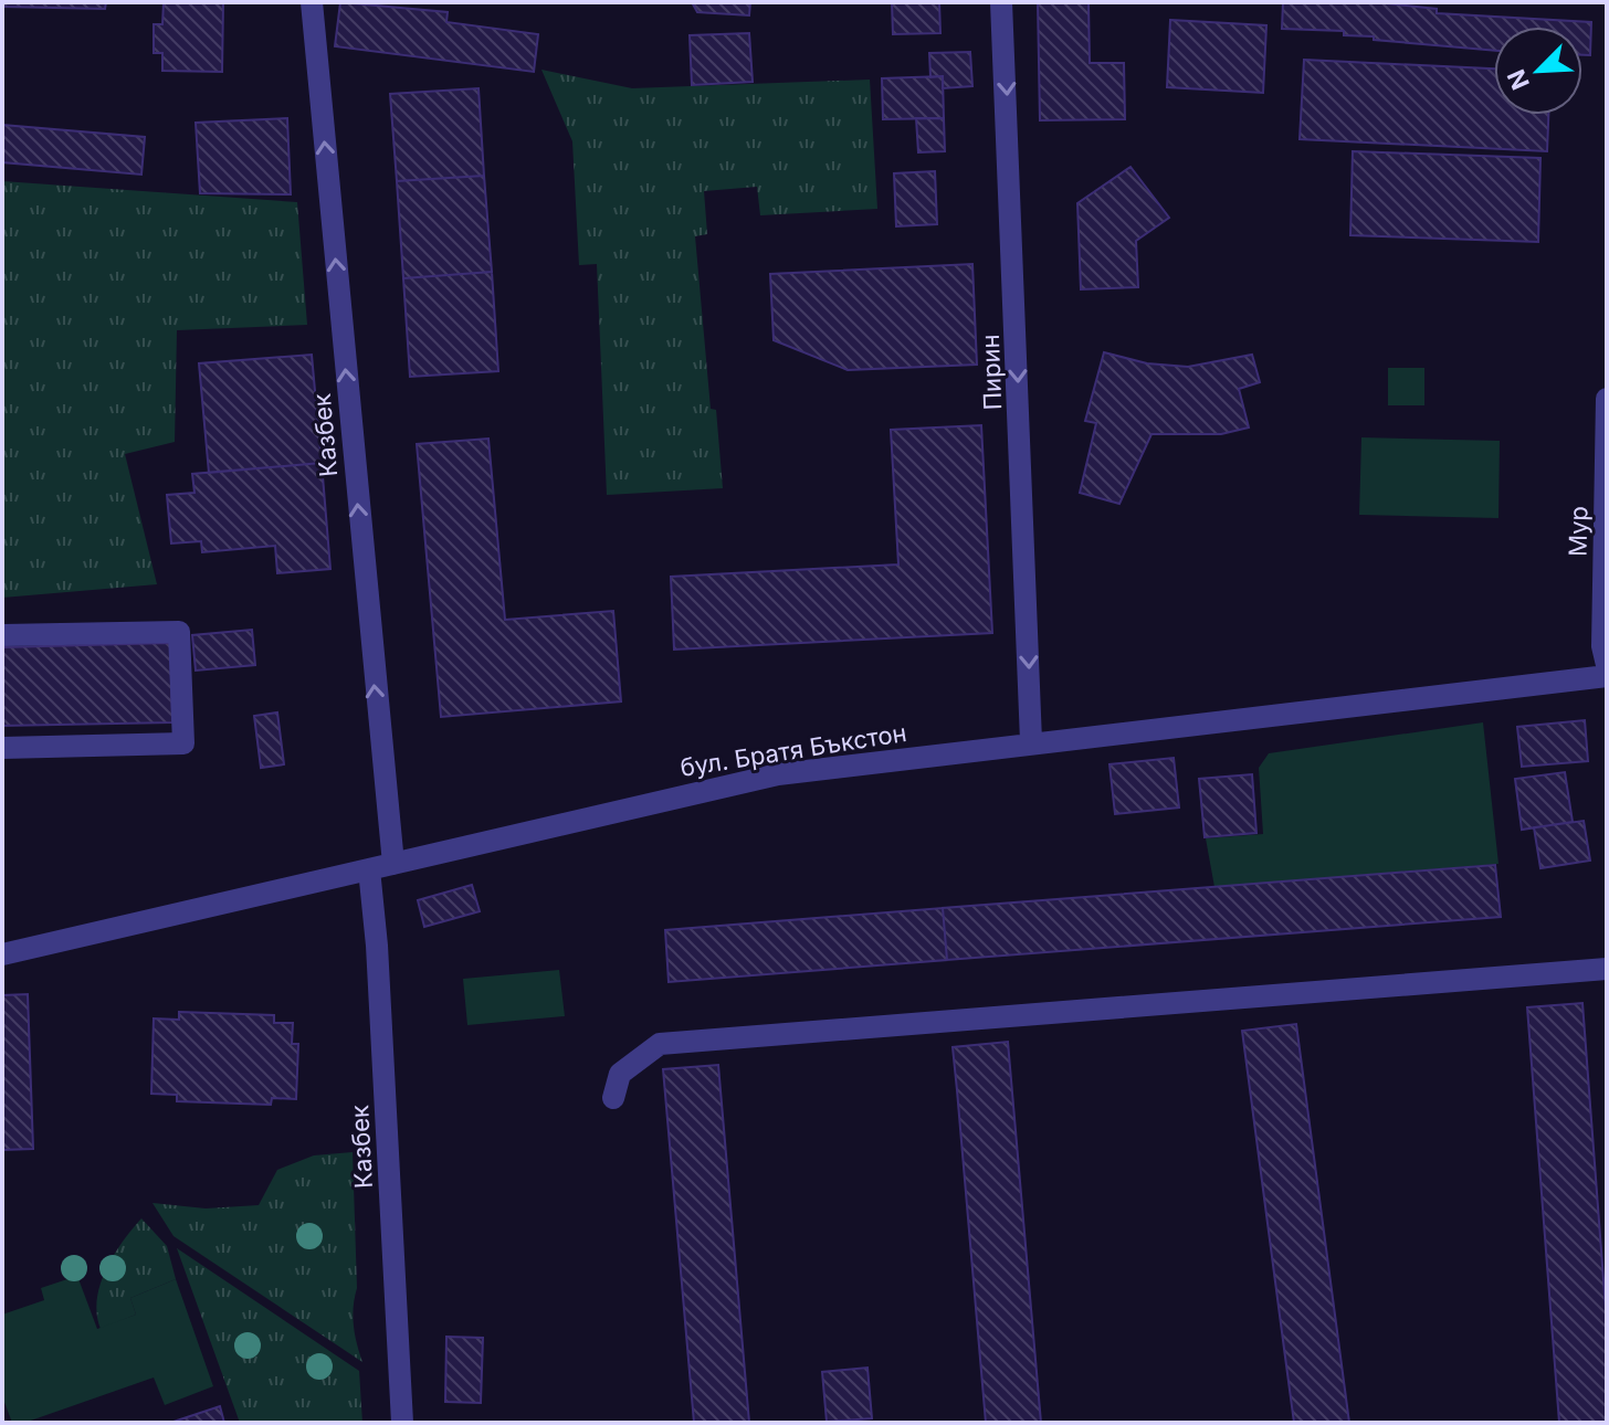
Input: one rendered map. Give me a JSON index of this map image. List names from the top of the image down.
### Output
{
  "streets": {
    "street": [
      "Пирин",
      "Казбек",
      "Мур",
      "бул. Братя Бъкстон"
    ]
  },
  "crossings": [
    ["Пирин", "бул. Братя Бъкстон"],
    ["Казбек", "бул. Братя Бъкстон"]
  ],
  "one_way": ["Пирин", "Казбек"],
  "north": "bottom left"
}
